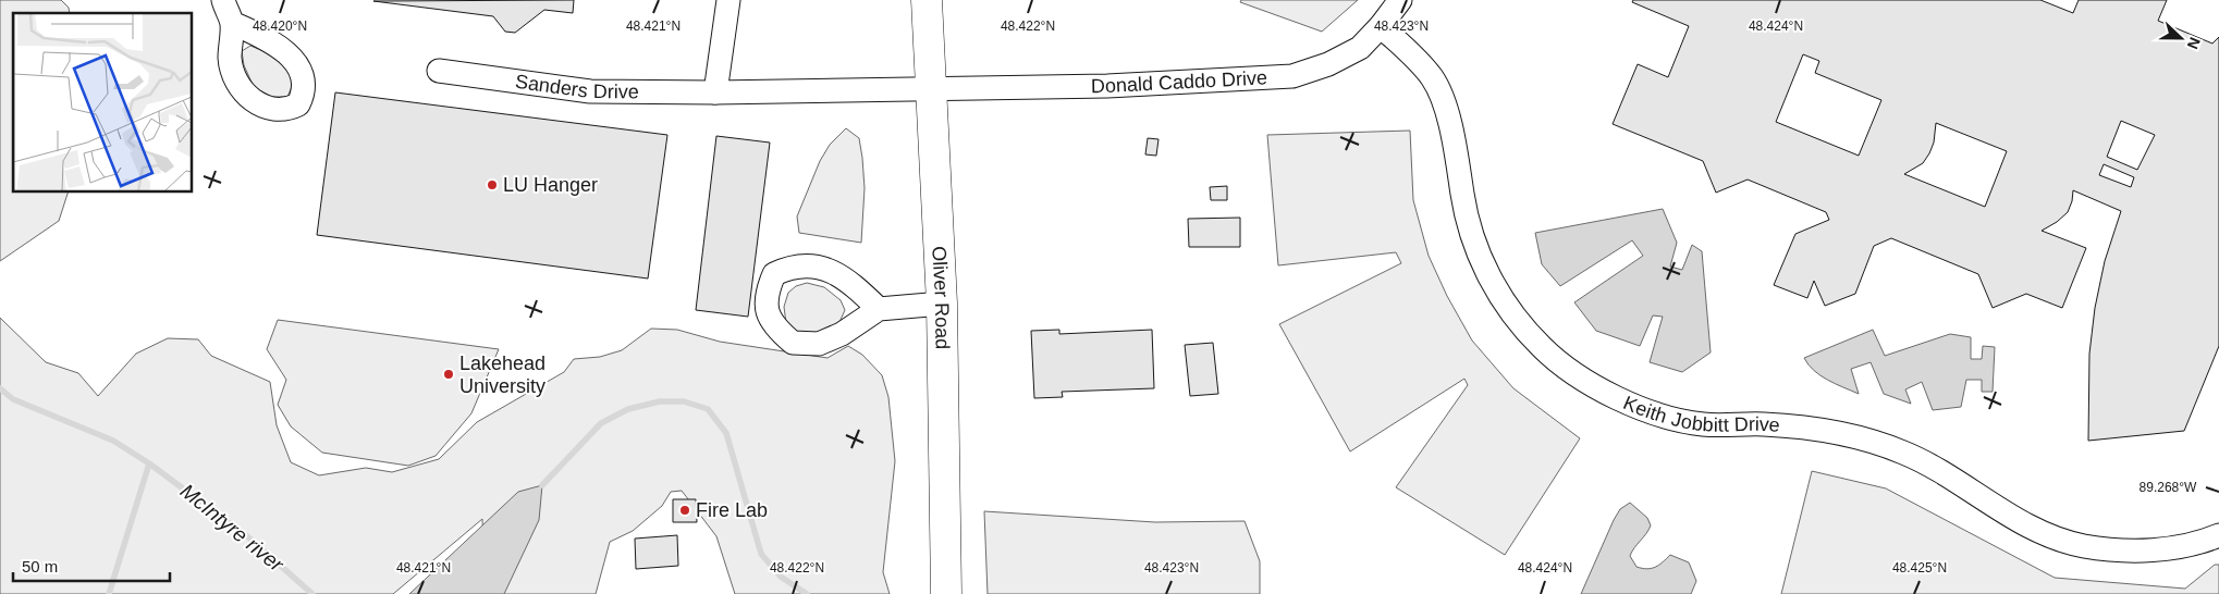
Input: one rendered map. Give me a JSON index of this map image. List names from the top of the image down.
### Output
{
  "streets": {
    "main road": ["Oliver Road"],
    "street": ["Donald Caddo Drive", "Sanders Drive", "Keith Jobbitt Drive"]
  },
  "crossings": [
    ["Donald Caddo Drive", "Sanders Drive"],
    ["Donald Caddo Drive", "Oliver Road"],
    ["Donald Caddo Drive", "Keith Jobbitt Drive"],
    ["Sanders Drive", "Oliver Road"]
  ],
  "water": ["McIntyre river"],
  "places": ["LU Hanger", "Lakehead University", "Fire Lab"],
  "scale_bar": "50 m",
  "north": "right",
  "coordinates": [
    "48.420°N",
    "48.422°N",
    "48.423°N",
    "48.421°N",
    "48.424°N",
    "89.268°W",
    "48.425°N"
  ]
}
